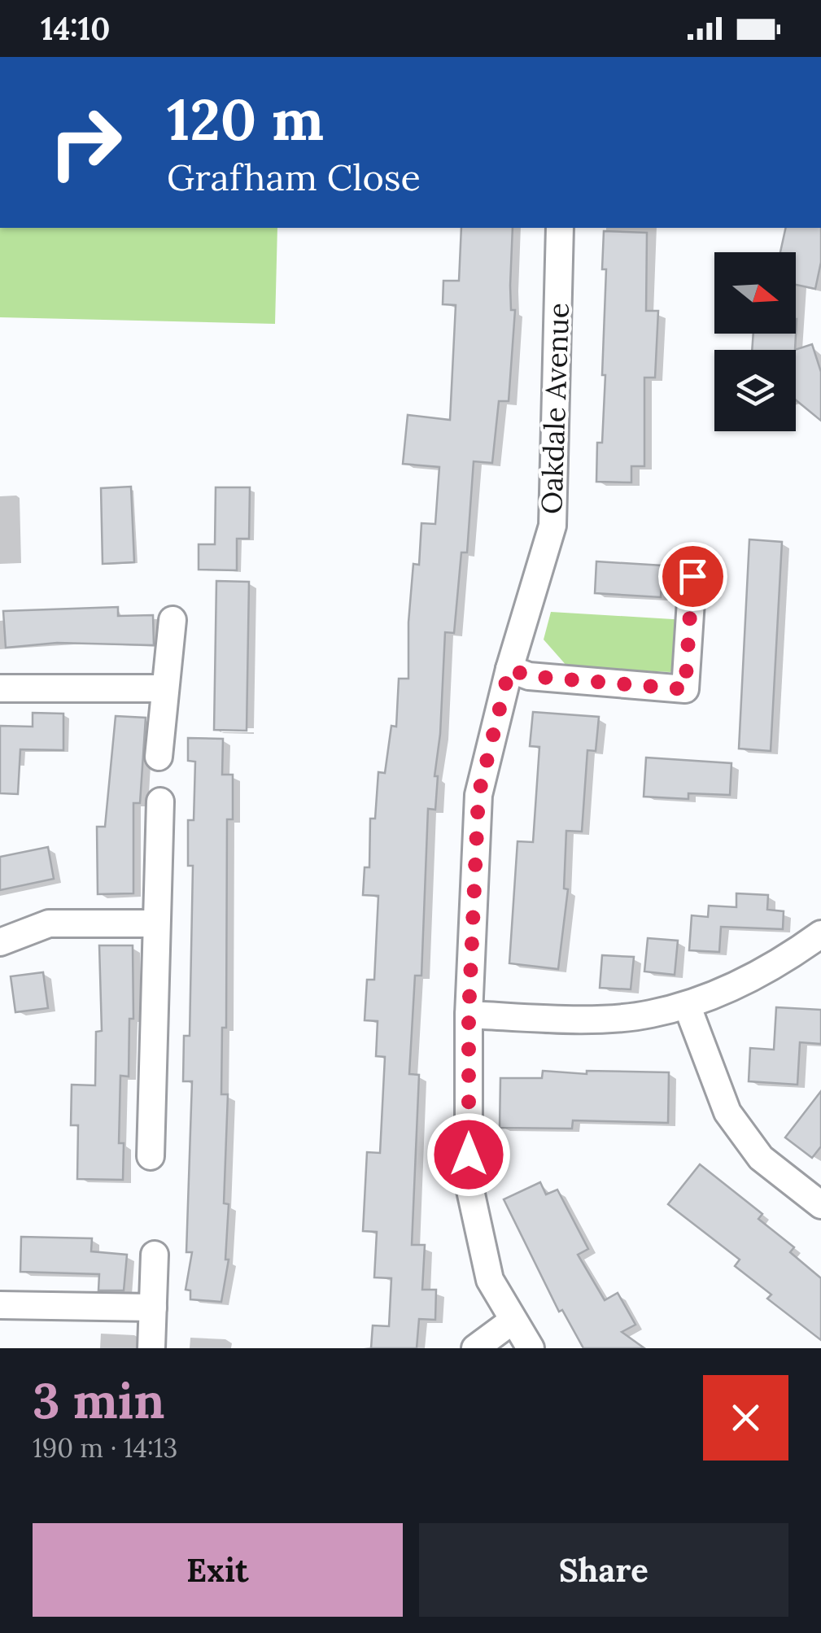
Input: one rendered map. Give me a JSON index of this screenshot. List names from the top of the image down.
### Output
{
  "streets": {
    "street": ["Oakdale Avenue"]
  },
  "north": "right",
  "page": {
    "status": "14:10",
    "turn": ["120 m", "Grafham Close"],
    "heading": ["3 min", "190 m · 14:13"],
    "buttons": ["Exit", "Share"]
  }
}
